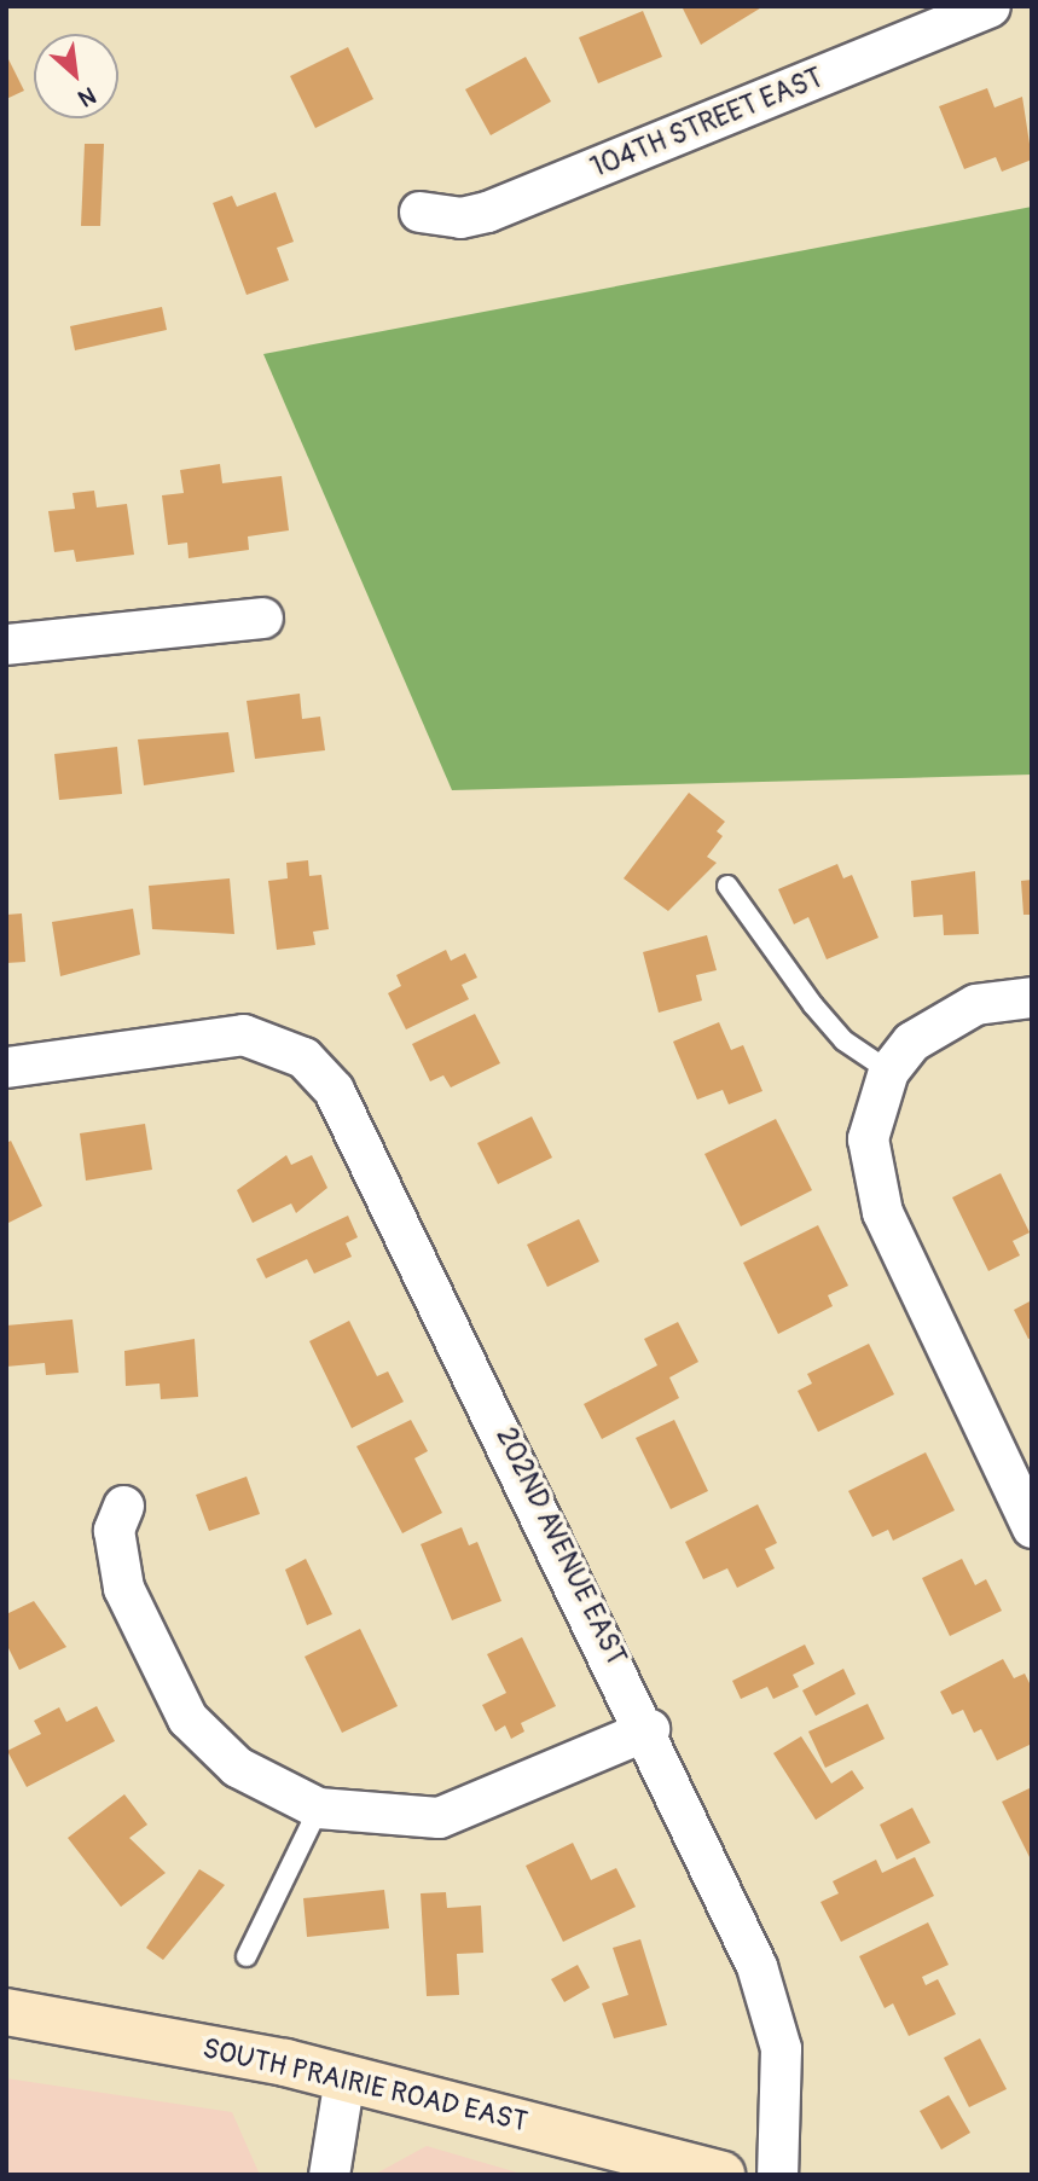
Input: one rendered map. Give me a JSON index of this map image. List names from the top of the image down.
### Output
{
  "streets": {
    "main road": ["SOUTH PRAIRIE ROAD EAST"],
    "street": ["104TH STREET EAST", "202ND AVENUE EAST"]
  },
  "north": "bottom right"
}
